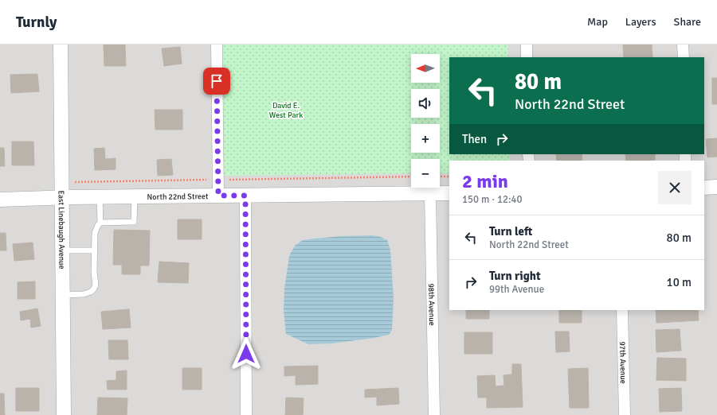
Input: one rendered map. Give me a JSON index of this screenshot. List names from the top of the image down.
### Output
{
  "streets": {
    "street": [
      "North 22nd Street",
      "East Linebaugh Avenue",
      "98th Avenue",
      "97th Avenue"
    ]
  },
  "crossings": [
    ["North 22nd Street", "East Linebaugh Avenue"],
    ["North 22nd Street", "98th Avenue"]
  ],
  "parks": ["David E. West Park"],
  "north": "left",
  "page": {
    "header": "Turnly",
    "nav": ["Map", "Layers", "Share"],
    "map_buttons": ["+", "−"],
    "turn": ["80 m", "North 22nd Street"],
    "then": "Then",
    "heading": ["2 min", "150 m · 12:40"],
    "list": [
      {
        "name": "Turn left",
        "note": "North 22nd Street",
        "value": "80 m"
      },
      {
        "name": "Turn right",
        "note": "99th Avenue",
        "value": "10 m"
      }
    ]
  }
}
